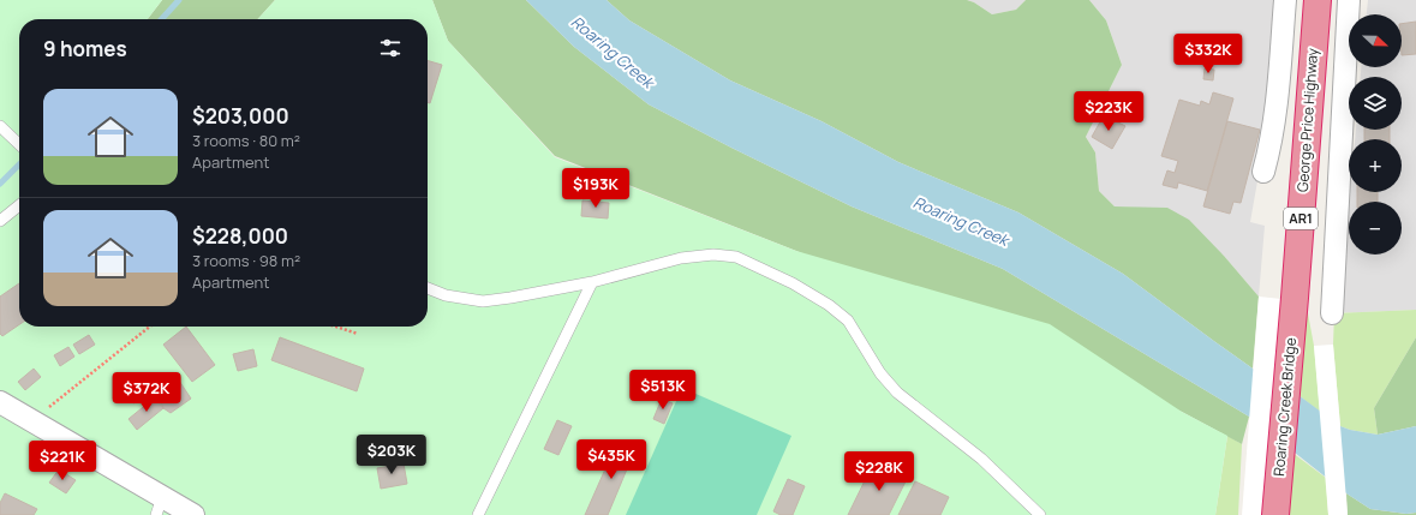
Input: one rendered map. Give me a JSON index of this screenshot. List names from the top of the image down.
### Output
{
  "streets": {
    "highway": ["George Price Highway", "AR1", "Roaring Creek Bridge"]
  },
  "crossings": [
    ["George Price Highway", "Roaring Creek Bridge"]
  ],
  "water": ["Roaring Creek"],
  "north": "right",
  "page": {
    "map_buttons": ["+", "−"],
    "heading": "9 homes",
    "price": [
      "$332K",
      "$223K",
      "$193K",
      "$513K",
      "$372K",
      "$203K",
      "$435K",
      "$221K",
      "$228K"
    ],
    "list": [
      {
        "name": "$203,000",
        "note": "3 rooms · 80 m² · Apartment"
      },
      {
        "name": "$228,000",
        "note": "3 rooms · 98 m² · Apartment"
      }
    ]
  }
}
